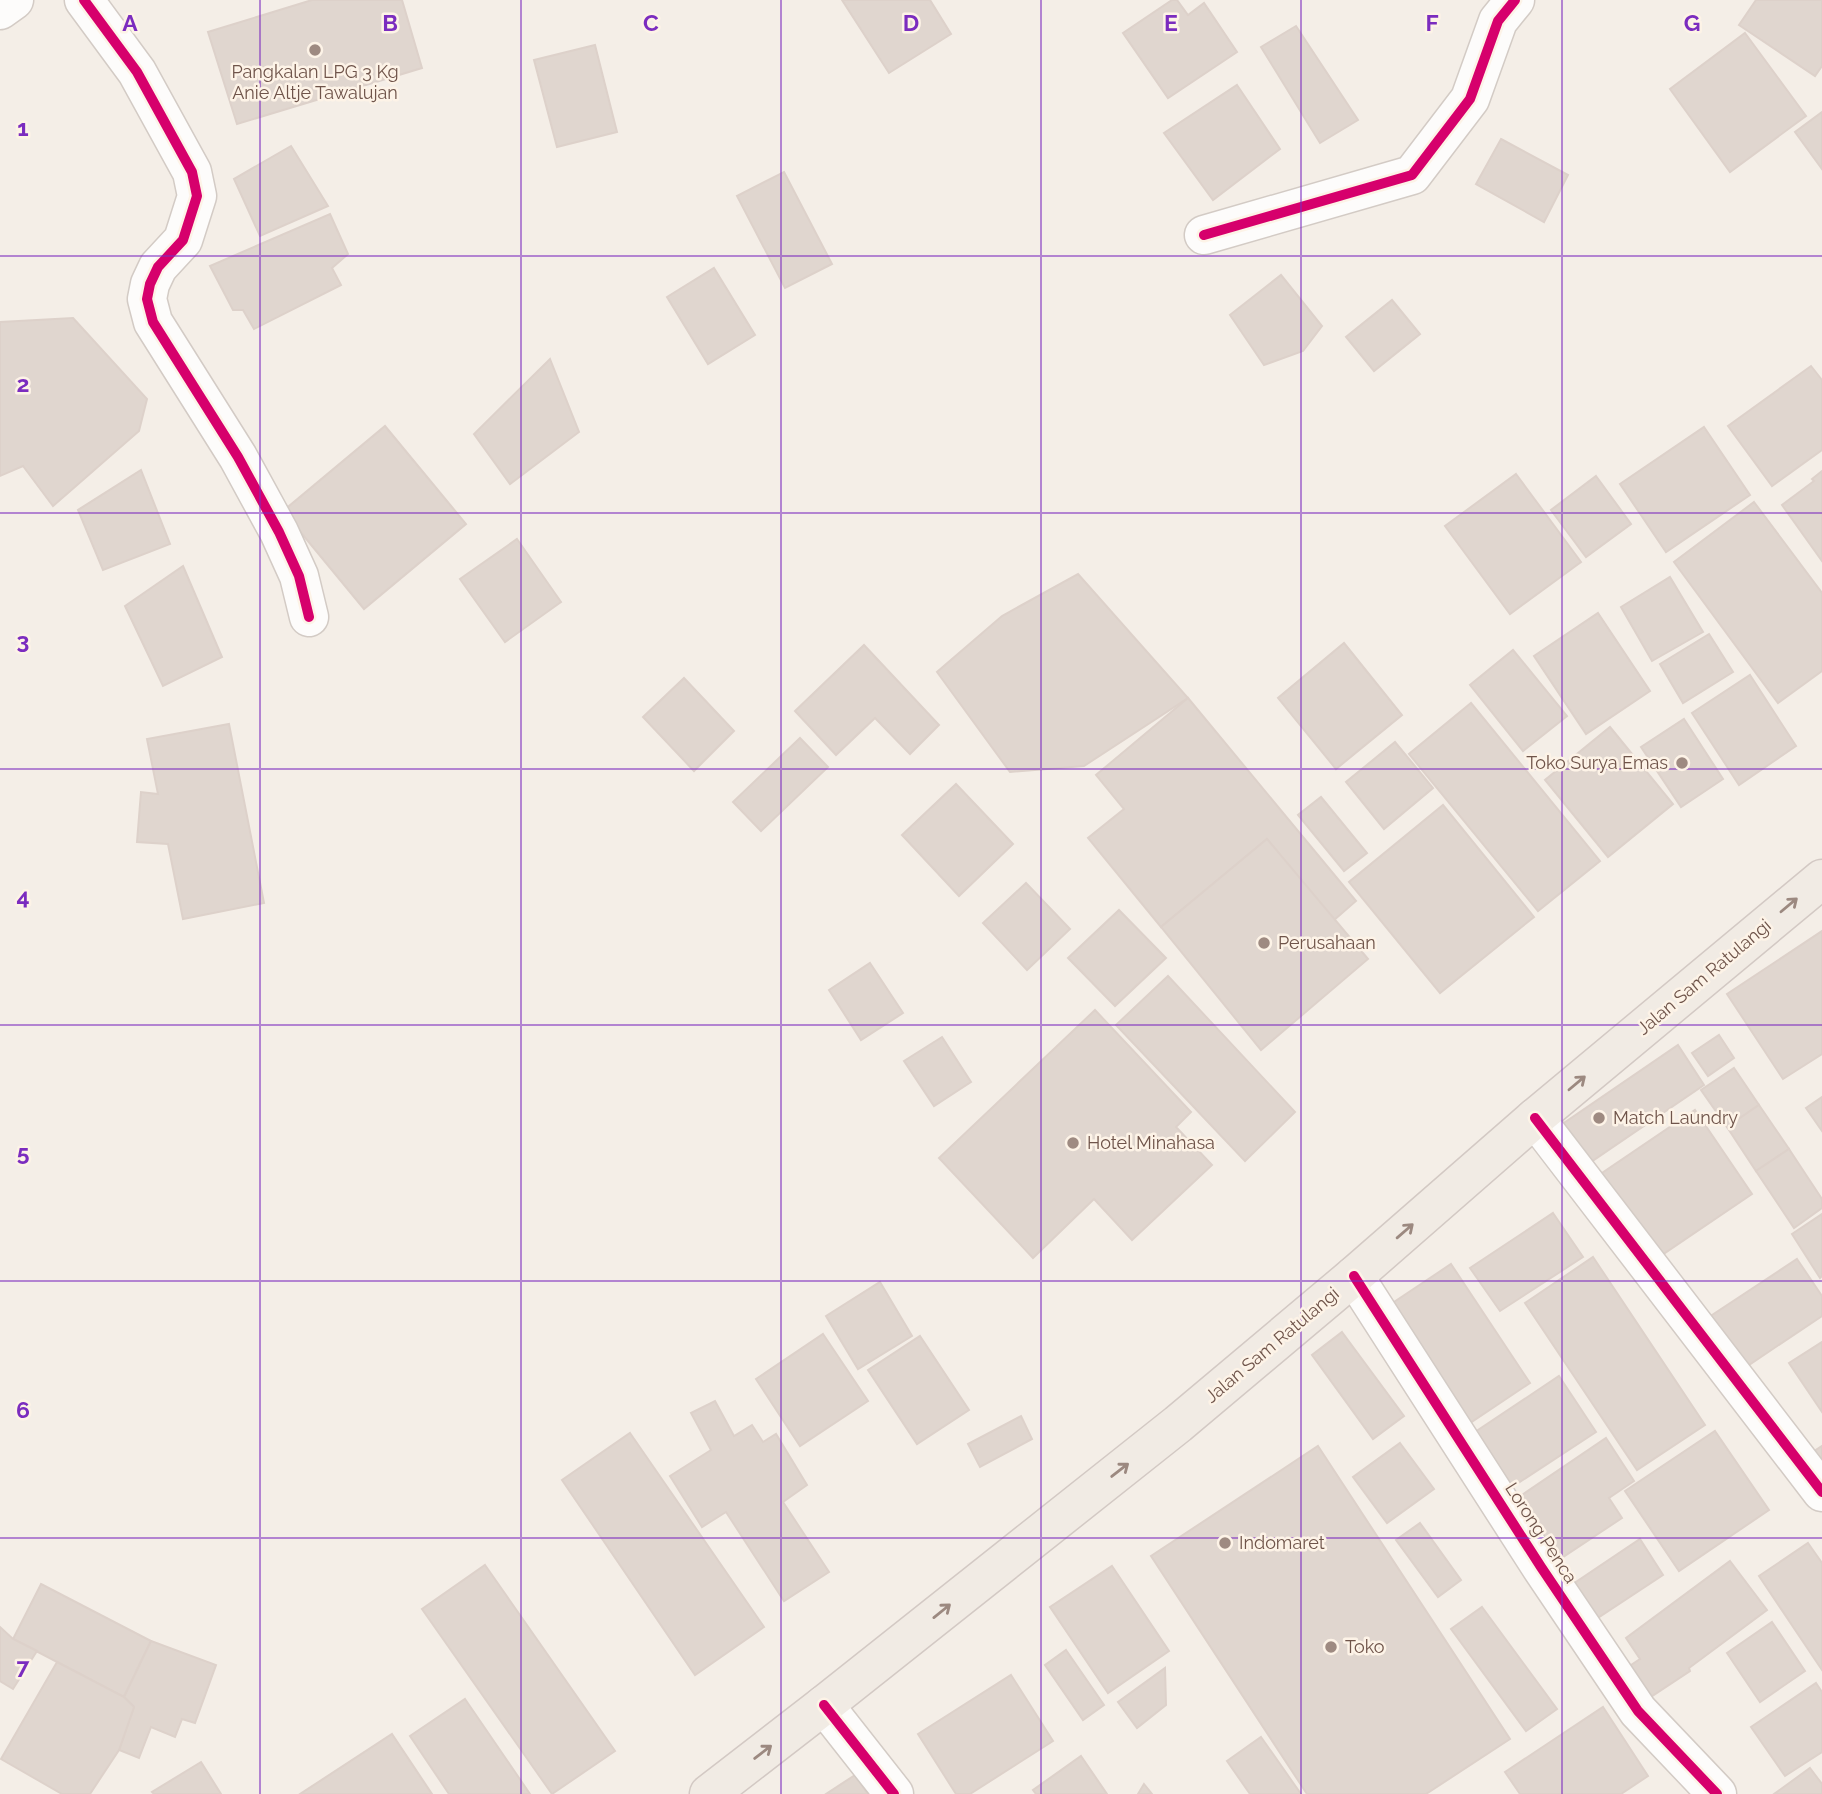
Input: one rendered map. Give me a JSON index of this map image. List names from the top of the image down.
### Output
{
  "streets": {
    "main road": ["Jalan Sam Ratulangi"],
    "street": ["Lorong Penca"]
  },
  "crossings": [
    ["Jalan Sam Ratulangi", "Lorong Penca"]
  ],
  "one_way": ["Jalan Sam Ratulangi"],
  "places": [
    "Pangkalan LPG 3 Kg Anie Altje Tawalujan",
    "Toko Surya Emas",
    "Perusahaan",
    "Match Laundry",
    "Hotel Minahasa",
    "Indomaret",
    "Toko"
  ],
  "grid": {
    "columns": [
      "A",
      "B",
      "C",
      "D",
      "E",
      "F",
      "G"
    ],
    "rows": [
      "1",
      "2",
      "3",
      "4",
      "5",
      "6",
      "7"
    ]
  }
}
